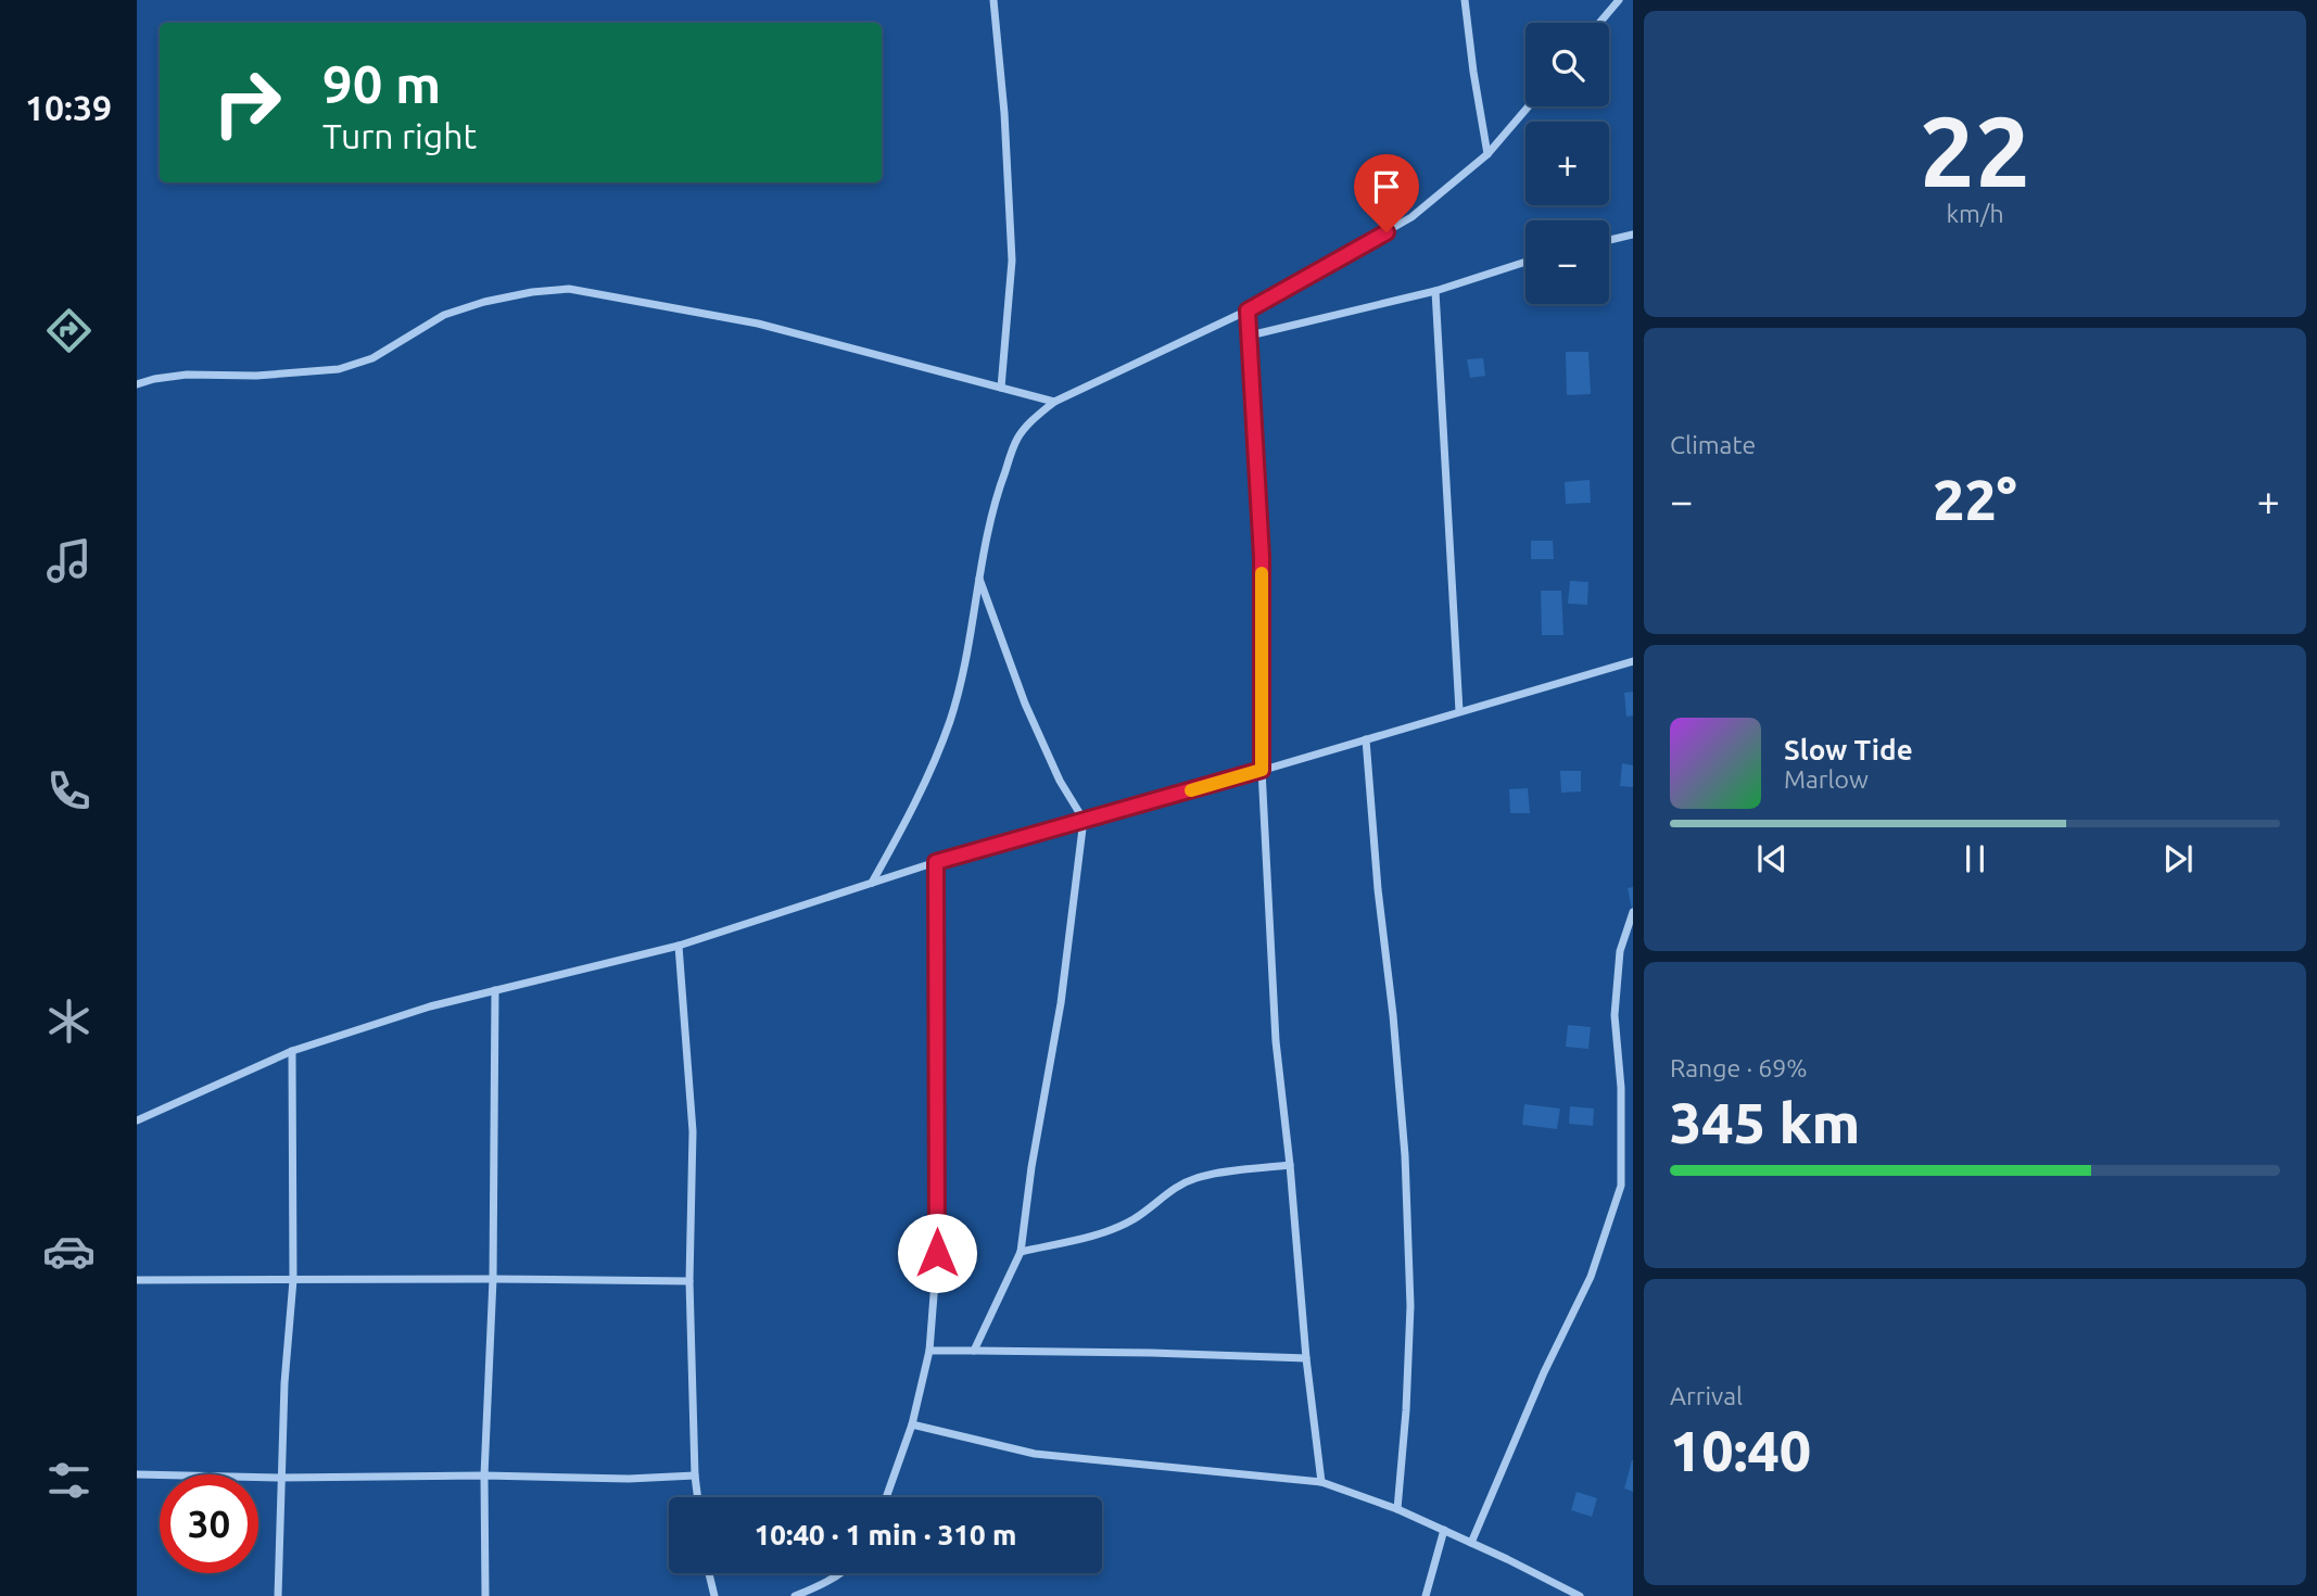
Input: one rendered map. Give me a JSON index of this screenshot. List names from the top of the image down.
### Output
{
  "page": {
    "tabs": "10:39",
    "tile": [
      ["22", "km/h"],
      "Climate",
      ["Range · 69%", "345 km"],
      ["Arrival", "10:40"]
    ],
    "map_buttons": ["+", "−"],
    "turn": ["90 m", "Turn right"],
    "heat": ["−", "22°", "+"],
    "song": ["Slow Tide", "Marlow"],
    "limit": "30",
    "trip": "10:40 · 1 min · 310 m"
  }
}
